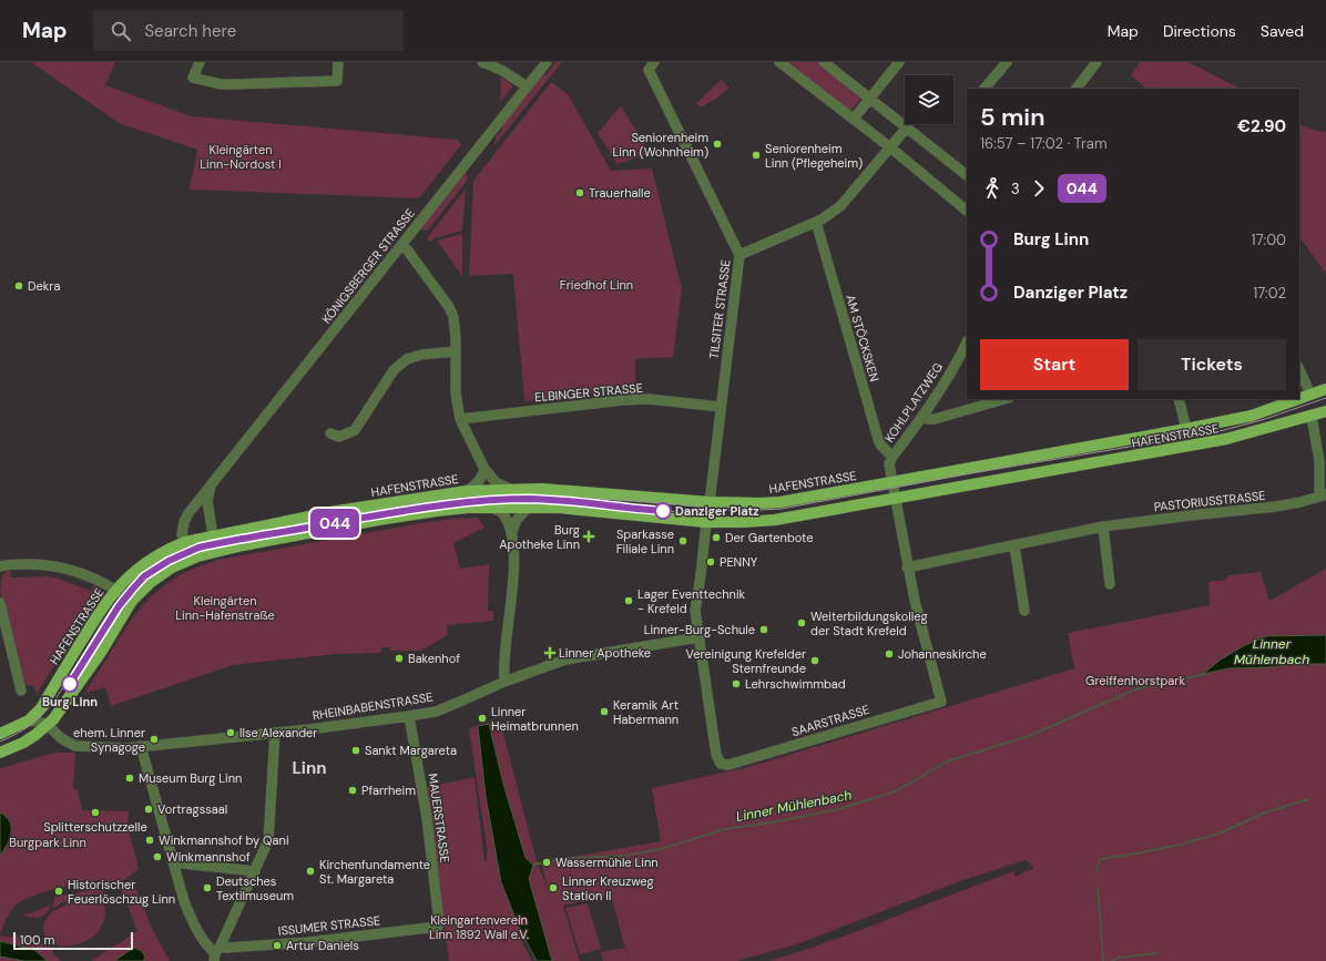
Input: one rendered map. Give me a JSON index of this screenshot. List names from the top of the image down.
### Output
{
  "streets": {
    "main road": ["HAFENSTRASSE"],
    "street": [
      "KÖNIGSBERGER STRASSE",
      "TILSITER STRASSE",
      "AM STÖCKSKEN",
      "ELBINGER STRASSE",
      "KOHLPLATZWEG",
      "PASTORIUSSTRASSE",
      "RHEINBABENSTRASSE",
      "SAARSTRASSE",
      "MAUERSTRASSE",
      "ISSUMER STRASSE"
    ]
  },
  "crossings": [
    ["KÖNIGSBERGER STRASSE", "HAFENSTRASSE"],
    ["TILSITER STRASSE", "ELBINGER STRASSE"],
    ["TILSITER STRASSE", "HAFENSTRASSE"],
    ["AM STÖCKSKEN", "KOHLPLATZWEG"],
    ["KOHLPLATZWEG", "HAFENSTRASSE"],
    ["HAFENSTRASSE", "PASTORIUSSTRASSE"],
    ["HAFENSTRASSE", "RHEINBABENSTRASSE"],
    ["PASTORIUSSTRASSE", "SAARSTRASSE"],
    ["RHEINBABENSTRASSE", "SAARSTRASSE"],
    ["RHEINBABENSTRASSE", "MAUERSTRASSE"],
    ["MAUERSTRASSE", "ISSUMER STRASSE"]
  ],
  "districts": ["Linn"],
  "water": ["Linner Mühlenbach"],
  "parks": [
    "Kleingärten Linn-Nordost I",
    "Friedhof Linn",
    "Kleingärten Linn-Hafenstraße",
    "Greiffenhorstpark",
    "Burgpark Linn",
    "Kleingartenverein Linn 1892 Wall e.V."
  ],
  "places": {
    "other": [
      "Seniorenheim Linn (Wohnheim)",
      "Seniorenheim Linn (Pflegeheim)",
      "Trauerhalle",
      "Dekra",
      "Danziger Platz",
      "Der Gartenbote",
      "Sparkasse Filiale Linn",
      "PENNY",
      "Lager Eventtechnik - Krefeld",
      "Weiterbildungskolleg der Stadt Krefeld",
      "Linner-Burg-Schule",
      "Johanneskirche",
      "Bakenhof",
      "Vereinigung Krefelder Sternfreunde",
      "Burg Linn",
      "Lehrschwimmbad",
      "Keramik Art Habermann",
      "Linner Heimatbrunnen",
      "Ilse Alexander",
      "ehem. Linner Synagoge",
      "Sankt Margareta",
      "Museum Burg Linn",
      "Pfarrheim",
      "Vortragssaal",
      "Splitterschutzzelle",
      "Winkmannshof by Qani",
      "Winkmannshof",
      "Wassermühle Linn",
      "Kirchenfundamente St. Margareta",
      "Deutsches Textilmuseum",
      "Linner Kreuzweg Station II",
      "Historischer Feuerlöschzug Linn",
      "Artur Daniels"
    ],
    "health": ["Burg Apotheke Linn", "Linner Apotheke"]
  },
  "lines": ["tram line 044"],
  "scale_bar": "100 m",
  "page": {
    "header": "Map",
    "search": "Search here",
    "nav": ["Map", "Directions", "Saved"],
    "on_map": "044",
    "heading": ["5 min", "16:57 – 17:02 · Tram", "€2.90"],
    "legs": ["3", "044"],
    "list": [
      {
        "name": "Burg Linn",
        "value": "17:00"
      },
      {
        "name": "Danziger Platz",
        "value": "17:02"
      }
    ],
    "buttons": ["Start", "Tickets"],
    "scale": "100 m"
  }
}
